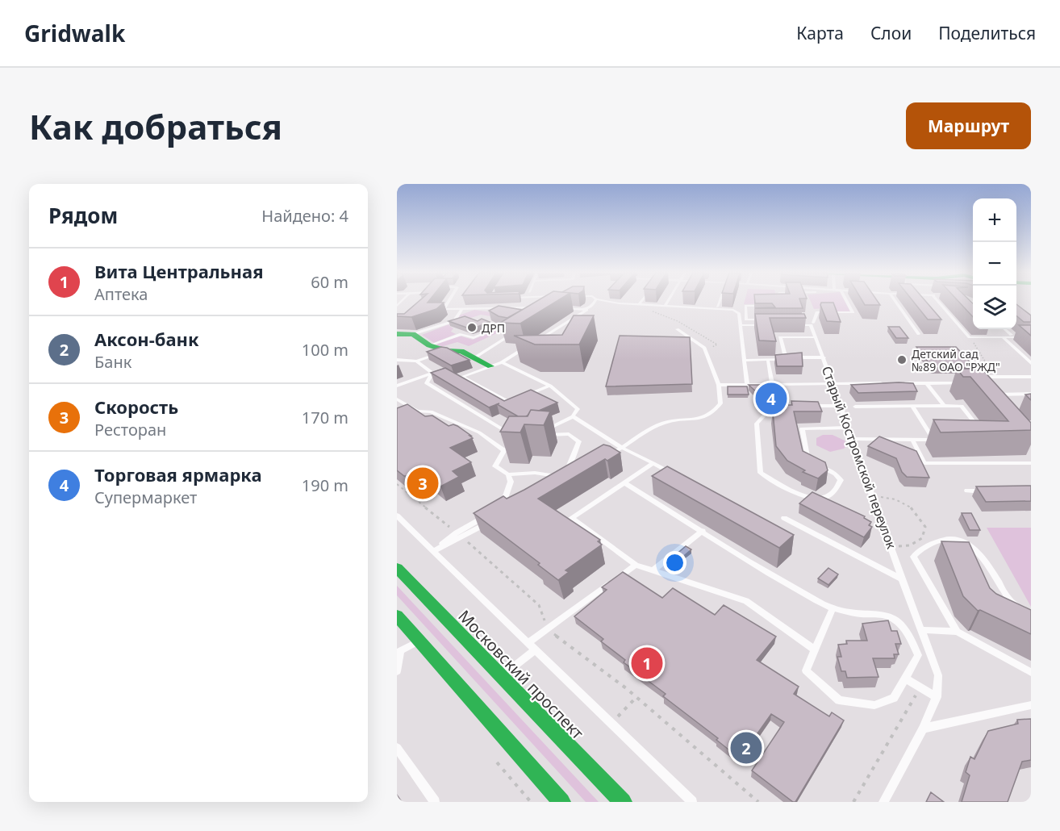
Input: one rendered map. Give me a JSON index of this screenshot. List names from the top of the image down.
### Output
{
  "streets": {
    "main road": ["Московский проспект"],
    "lane": ["Старый Костромской переулок"]
  },
  "places": ["ДРП", "Детский сад №89 ОАО \"РЖД\""],
  "page": {
    "header": "Gridwalk",
    "nav": ["Карта", "Слои", "Поделиться"],
    "buttons": "Маршрут",
    "title": "Как добраться",
    "heading": ["Рядом", "Найдено: 4"],
    "map_buttons": ["+", "−"],
    "list": [
      {
        "mark": "1",
        "name": "Вита Центральная",
        "note": "Аптека",
        "value": "60 m"
      },
      {
        "mark": "2",
        "name": "Аксон-банк",
        "note": "Банк",
        "value": "100 m"
      },
      {
        "mark": "3",
        "name": "Скорость",
        "note": "Ресторан",
        "value": "170 m"
      },
      {
        "mark": "4",
        "name": "Торговая ярмарка",
        "note": "Супермаркет",
        "value": "190 m"
      }
    ],
    "pins": [
      "4",
      "3",
      "1",
      "2"
    ]
  }
}
